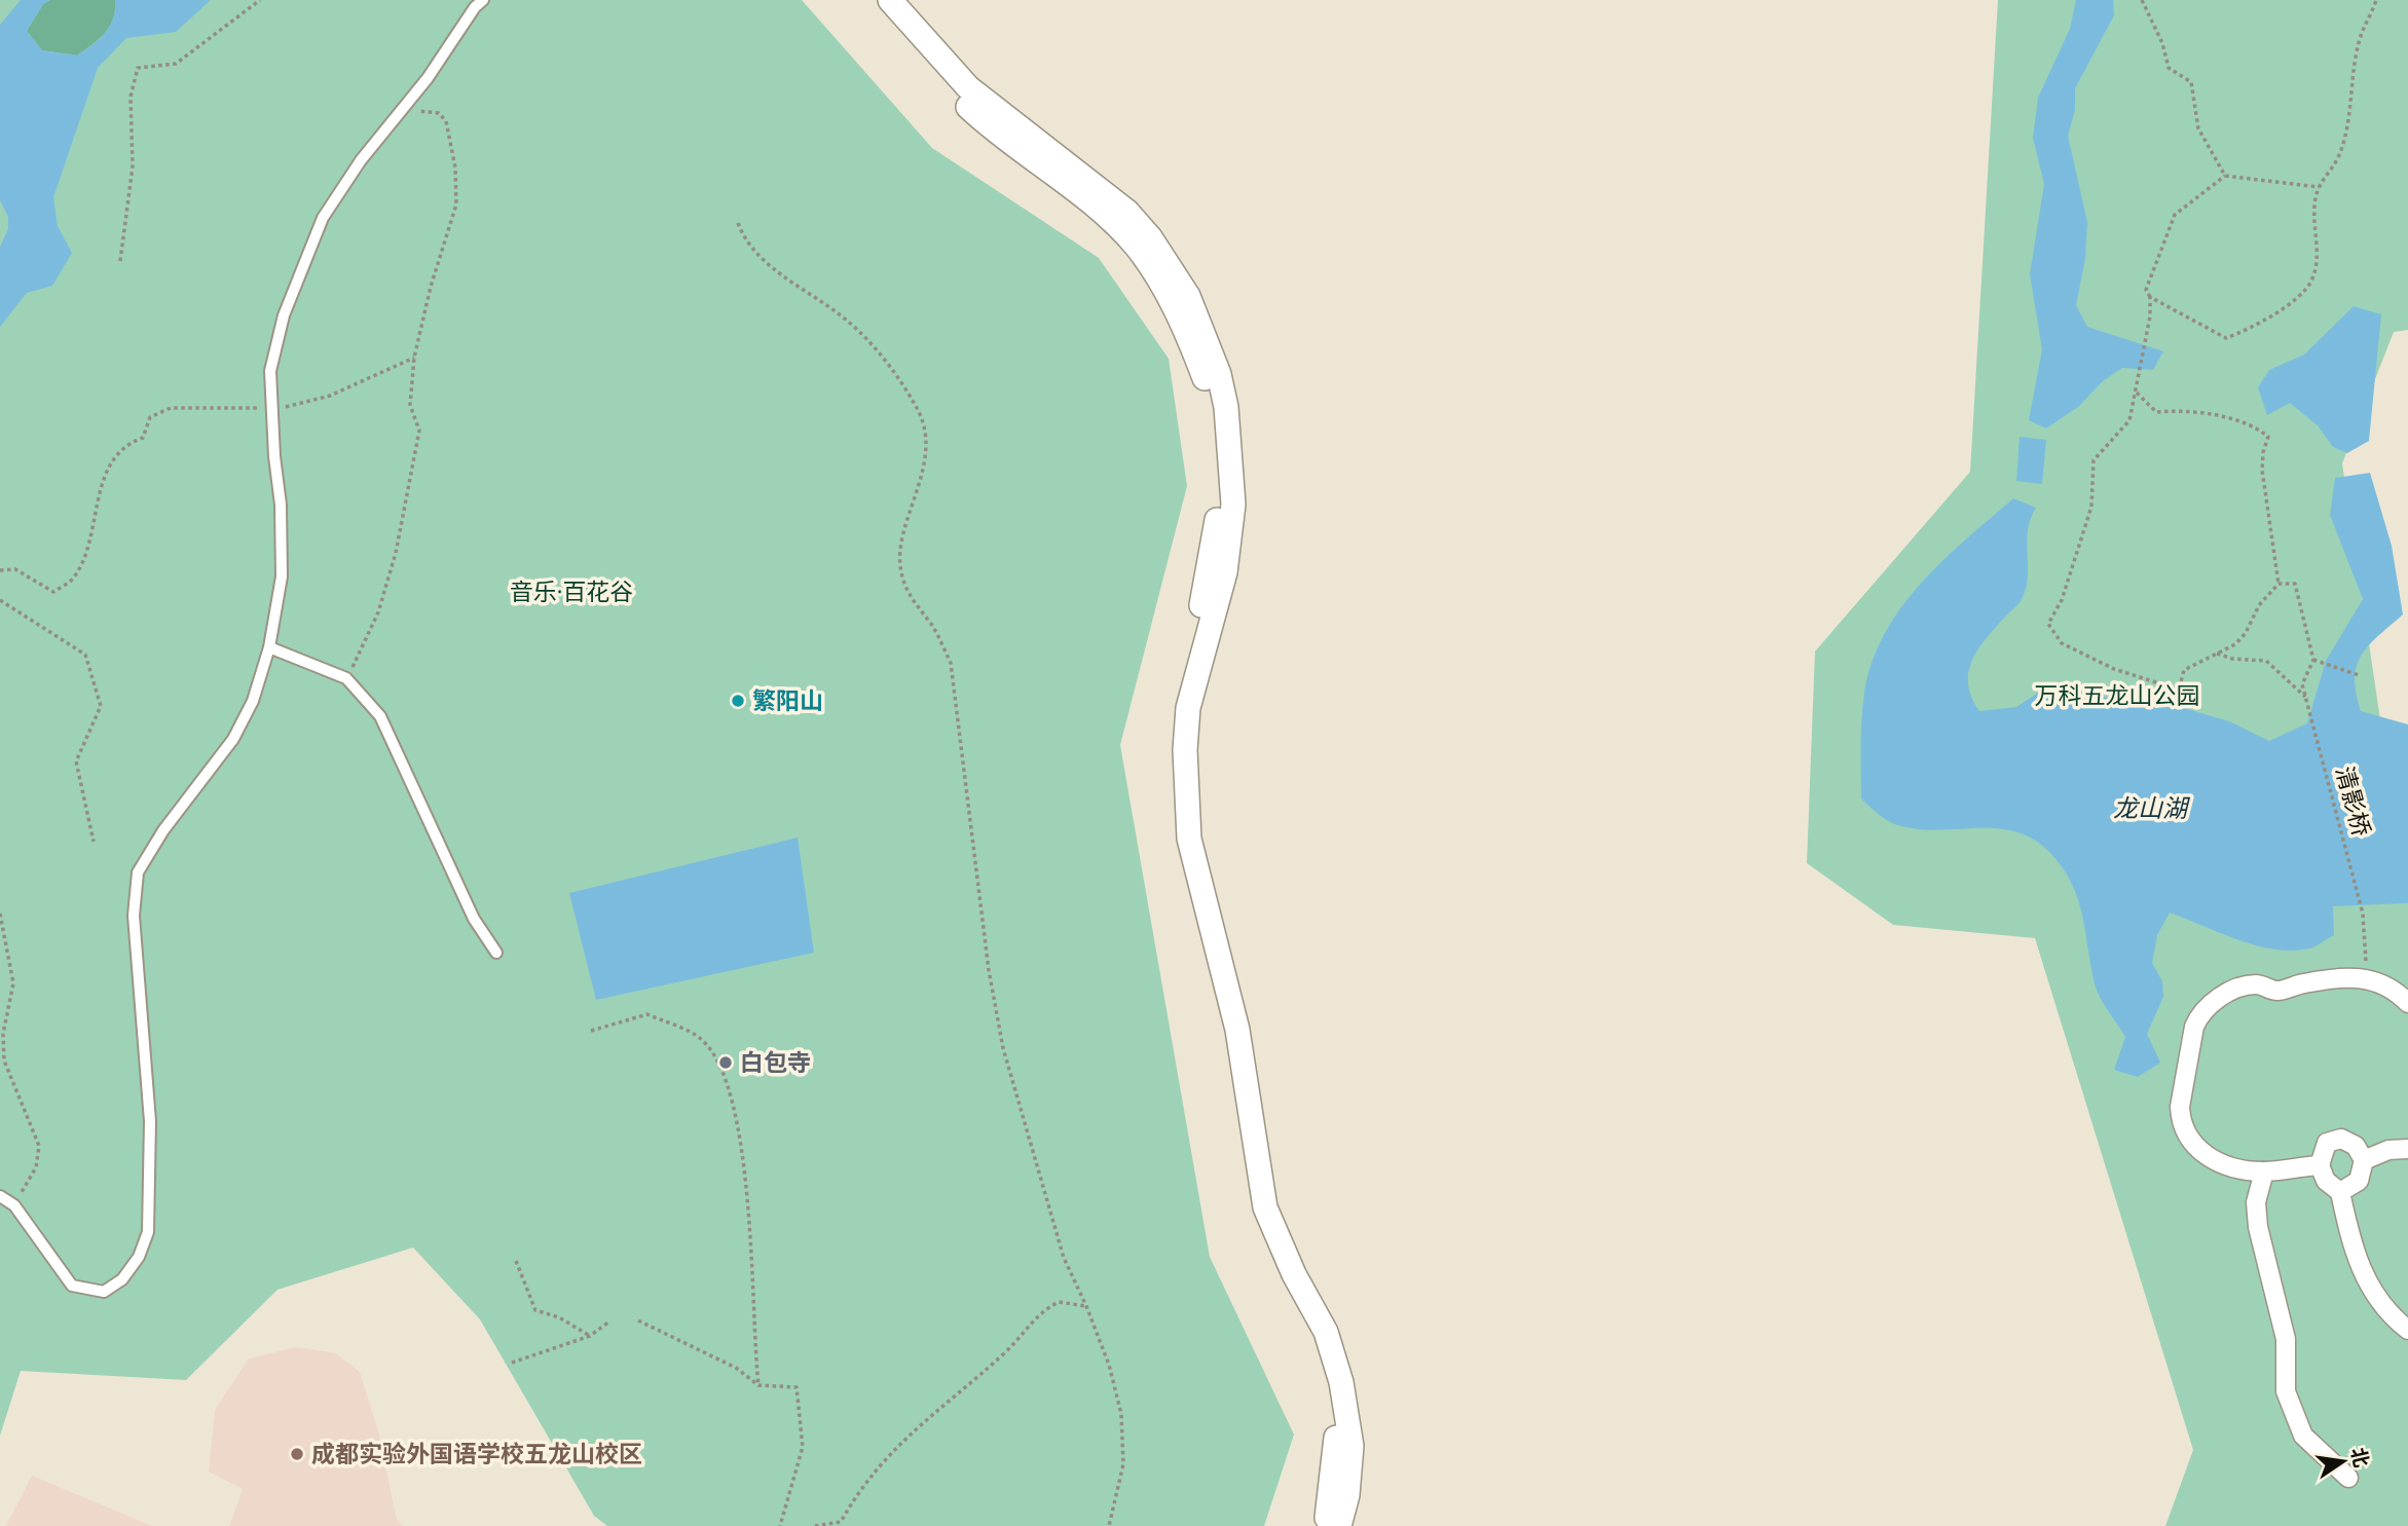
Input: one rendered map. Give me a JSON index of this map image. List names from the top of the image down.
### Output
{
  "streets": {
    "path": ["清影桥"]
  },
  "water": ["龙山湖"],
  "parks": ["音乐·百花谷", "万科五龙山公园"],
  "places": ["繁阳山", "白包寺", "成都实验外国语学校五龙山校区"],
  "north": "right"
}
